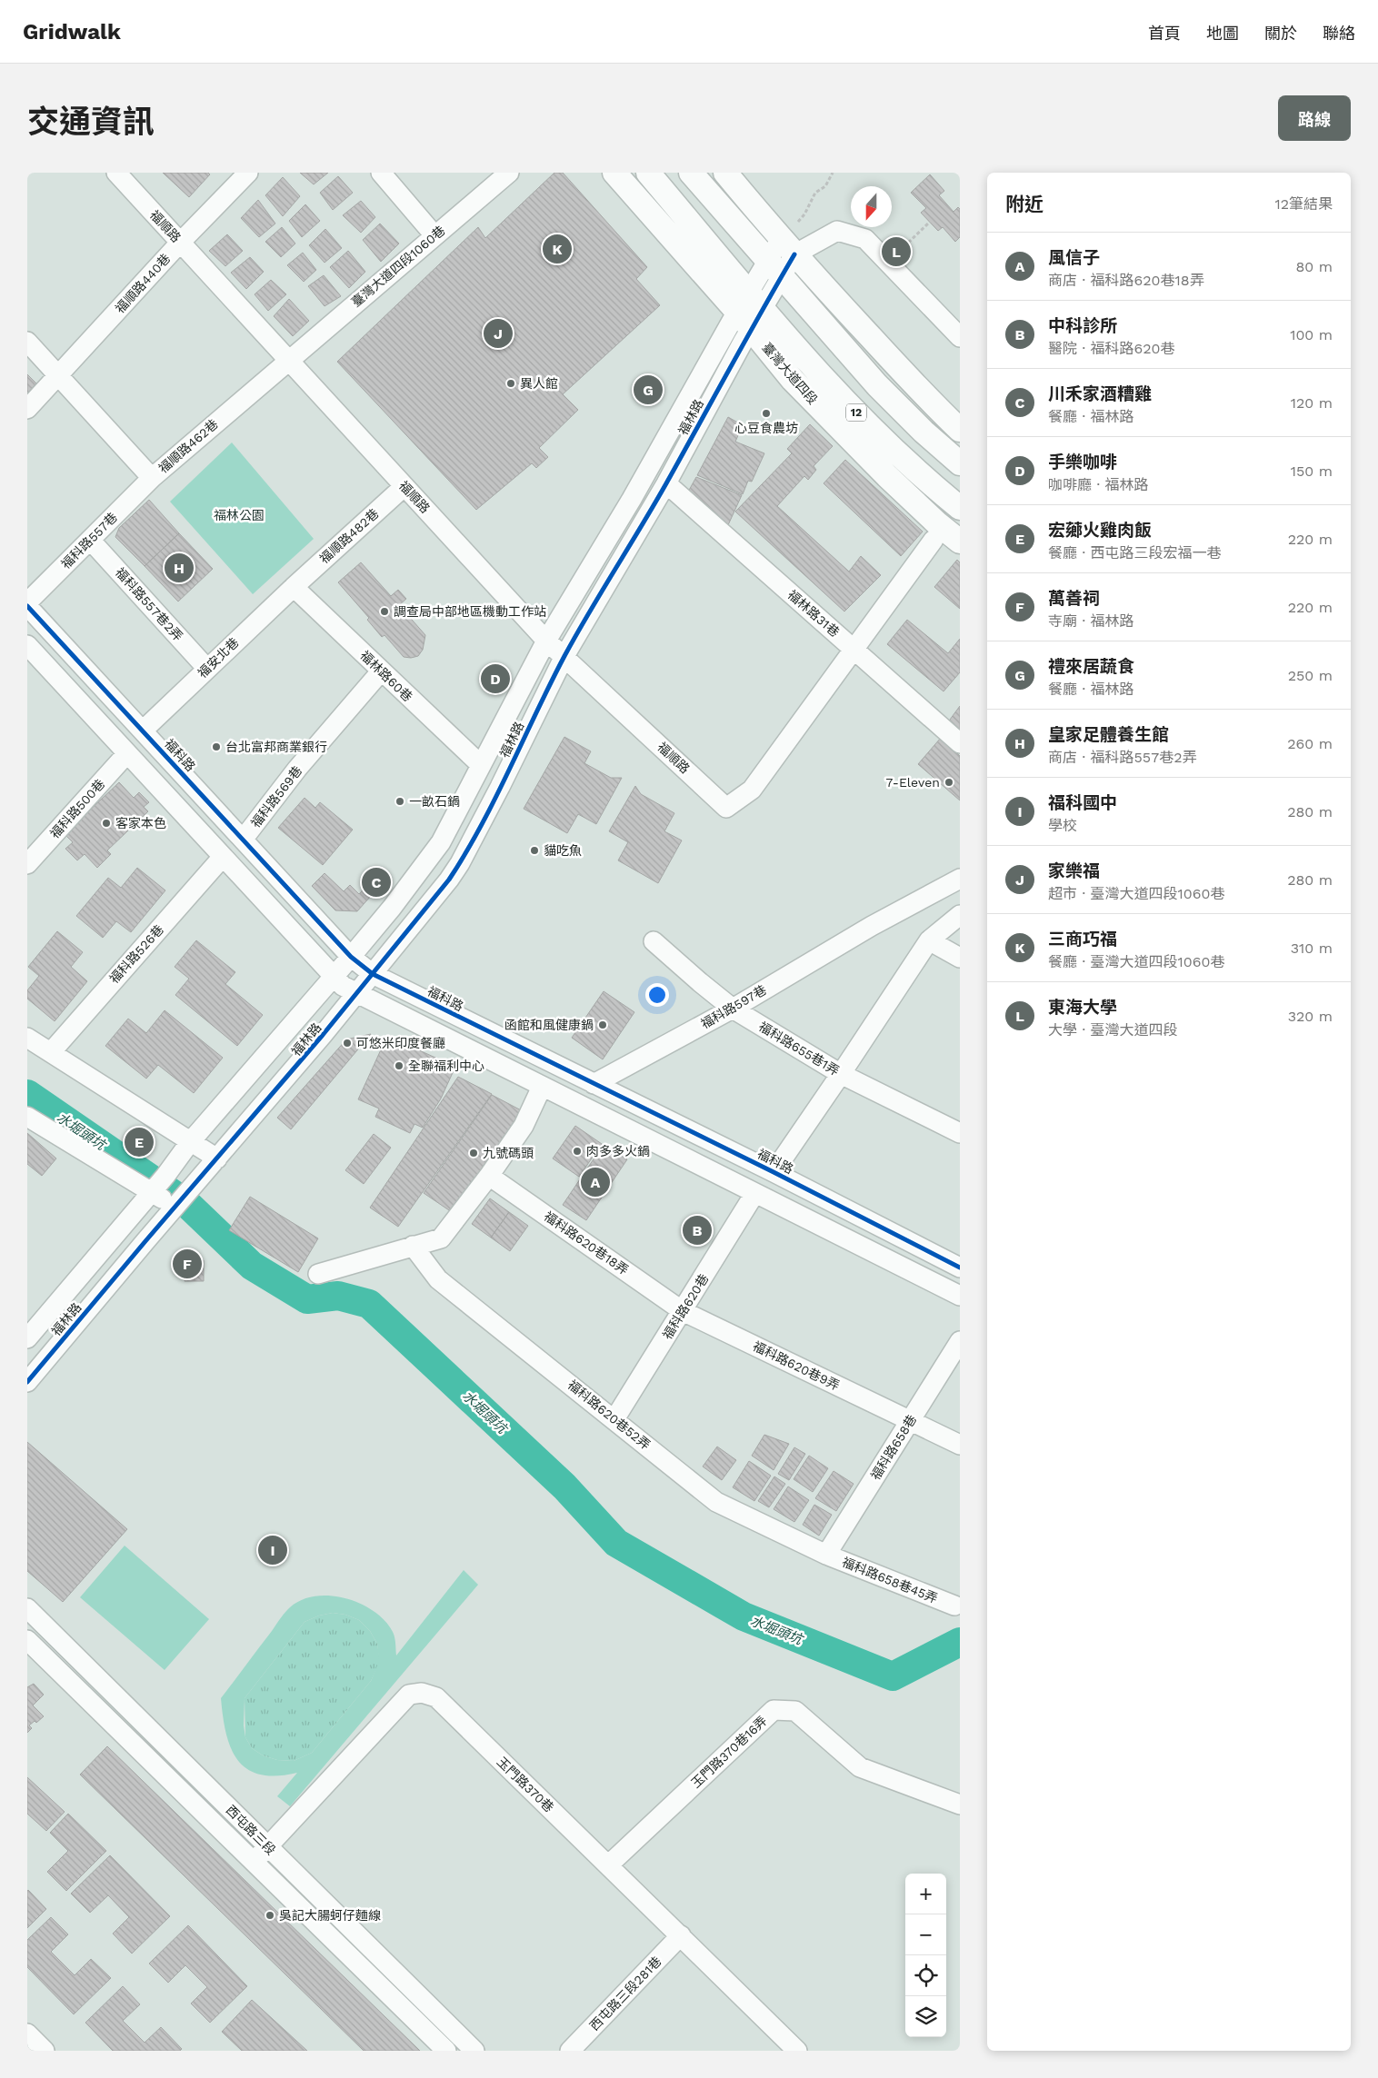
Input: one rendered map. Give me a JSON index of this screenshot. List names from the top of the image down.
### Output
{
  "streets": {
    "main road": ["臺灣大道四段", "12"],
    "street": [
      "福順路",
      "臺灣大道四段1060巷",
      "福順路440巷",
      "福林路",
      "福順路462巷",
      "福順路482巷",
      "福科路557巷",
      "福科路557巷2弄",
      "福林路31巷",
      "福安北巷",
      "福林路60巷",
      "福科路",
      "福科路569巷",
      "福科路500巷",
      "福科路526巷",
      "福科路597巷",
      "福科路655巷1弄",
      "福科路620巷18弄",
      "福科路620巷",
      "福科路620巷9弄",
      "福科路620巷52弄",
      "福科路658巷",
      "福科路658巷45弄",
      "玉門路370巷16弄",
      "玉門路370巷",
      "西屯路三段",
      "西屯路三段281巷"
    ]
  },
  "crossings": [
    ["福順路", "臺灣大道四段1060巷"],
    ["福順路", "福順路440巷"],
    ["福順路", "福林路"],
    ["福順路", "福順路462巷"],
    ["福順路", "福順路482巷"],
    ["福順路", "福林路31巷"],
    ["臺灣大道四段1060巷", "福順路462巷"],
    ["福順路440巷", "福順路462巷"],
    ["臺灣大道四段", "福林路"],
    ["福林路", "福林路31巷"],
    ["福林路", "福林路60巷"],
    ["福林路", "福科路"],
    ["福順路462巷", "福科路557巷"],
    ["福順路482巷", "福安北巷"],
    ["福順路482巷", "福林路60巷"],
    ["福科路557巷", "福科路557巷2弄"],
    ["福科路557巷2弄", "福安北巷"],
    ["福安北巷", "福林路60巷"],
    ["福安北巷", "福科路"],
    ["福林路60巷", "福科路569巷"],
    ["福科路", "福科路569巷"],
    ["福科路", "福科路597巷"],
    ["福科路597巷", "福科路655巷1弄"],
    ["福科路620巷18弄", "福科路620巷"],
    ["福科路620巷18弄", "福科路620巷9弄"],
    ["福科路620巷", "福科路620巷9弄"],
    ["福科路620巷", "福科路620巷52弄"],
    ["福科路620巷9弄", "福科路658巷"],
    ["福科路620巷52弄", "福科路658巷"],
    ["福科路620巷52弄", "福科路658巷45弄"],
    ["福科路658巷", "福科路658巷45弄"],
    ["玉門路370巷16弄", "玉門路370巷"],
    ["玉門路370巷", "西屯路三段"],
    ["玉門路370巷", "西屯路三段281巷"]
  ],
  "water": ["水堀頭坑"],
  "parks": ["福林公園"],
  "places": [
    "異人館",
    "心豆食農坊",
    "調查局中部地區機動工作站",
    "台北富邦商業銀行",
    "7-Eleven",
    "一畝石鍋",
    "客家本色",
    "貓吃魚",
    "函館和風健康鍋",
    "可悠米印度餐廳",
    "全聯福利中心",
    "肉多多火鍋",
    "九號碼頭",
    "吳記大腸蚵仔麵線"
  ],
  "north": "bottom",
  "page": {
    "header": "Gridwalk",
    "nav": [
      "首頁",
      "地圖",
      "關於",
      "聯絡"
    ],
    "title": "交通資訊",
    "buttons": "路線",
    "heading": ["附近", "12筆結果"],
    "list": [
      {
        "mark": "A",
        "name": "風信子",
        "note": "商店 · 福科路620巷18弄",
        "value": "80 m"
      },
      {
        "mark": "B",
        "name": "中科診所",
        "note": "醫院 · 福科路620巷",
        "value": "100 m"
      },
      {
        "mark": "C",
        "name": "川禾家酒糟雞",
        "note": "餐廳 · 福林路",
        "value": "120 m"
      },
      {
        "mark": "D",
        "name": "手樂咖啡",
        "note": "咖啡廳 · 福林路",
        "value": "150 m"
      },
      {
        "mark": "E",
        "name": "宏薌火雞肉飯",
        "note": "餐廳 · 西屯路三段宏福一巷",
        "value": "220 m"
      },
      {
        "mark": "F",
        "name": "萬善祠",
        "note": "寺廟 · 福林路",
        "value": "220 m"
      },
      {
        "mark": "G",
        "name": "禮來居蔬食",
        "note": "餐廳 · 福林路",
        "value": "250 m"
      },
      {
        "mark": "H",
        "name": "皇家足體養生館",
        "note": "商店 · 福科路557巷2弄",
        "value": "260 m"
      },
      {
        "mark": "I",
        "name": "福科國中",
        "note": "學校",
        "value": "280 m"
      },
      {
        "mark": "J",
        "name": "家樂福",
        "note": "超市 · 臺灣大道四段1060巷",
        "value": "280 m"
      },
      {
        "mark": "K",
        "name": "三商巧福",
        "note": "餐廳 · 臺灣大道四段1060巷",
        "value": "310 m"
      },
      {
        "mark": "L",
        "name": "東海大學",
        "note": "大學 · 臺灣大道四段",
        "value": "320 m"
      }
    ],
    "pins": [
      "K",
      "L",
      "J",
      "G",
      "H",
      "D",
      "C",
      "E",
      "A",
      "B",
      "F",
      "I"
    ],
    "map_buttons": ["+", "−"]
  }
}
